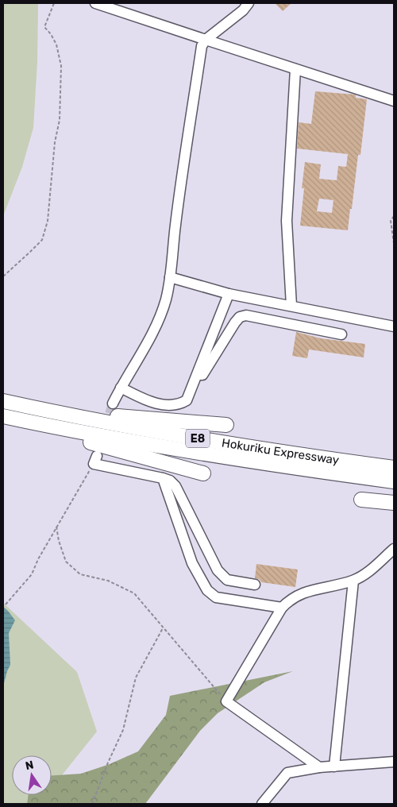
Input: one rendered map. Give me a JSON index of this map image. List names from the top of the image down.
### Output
{
  "streets": {
    "highway": ["E8", "Hokuriku Expressway"]
  },
  "north": "top"
}
